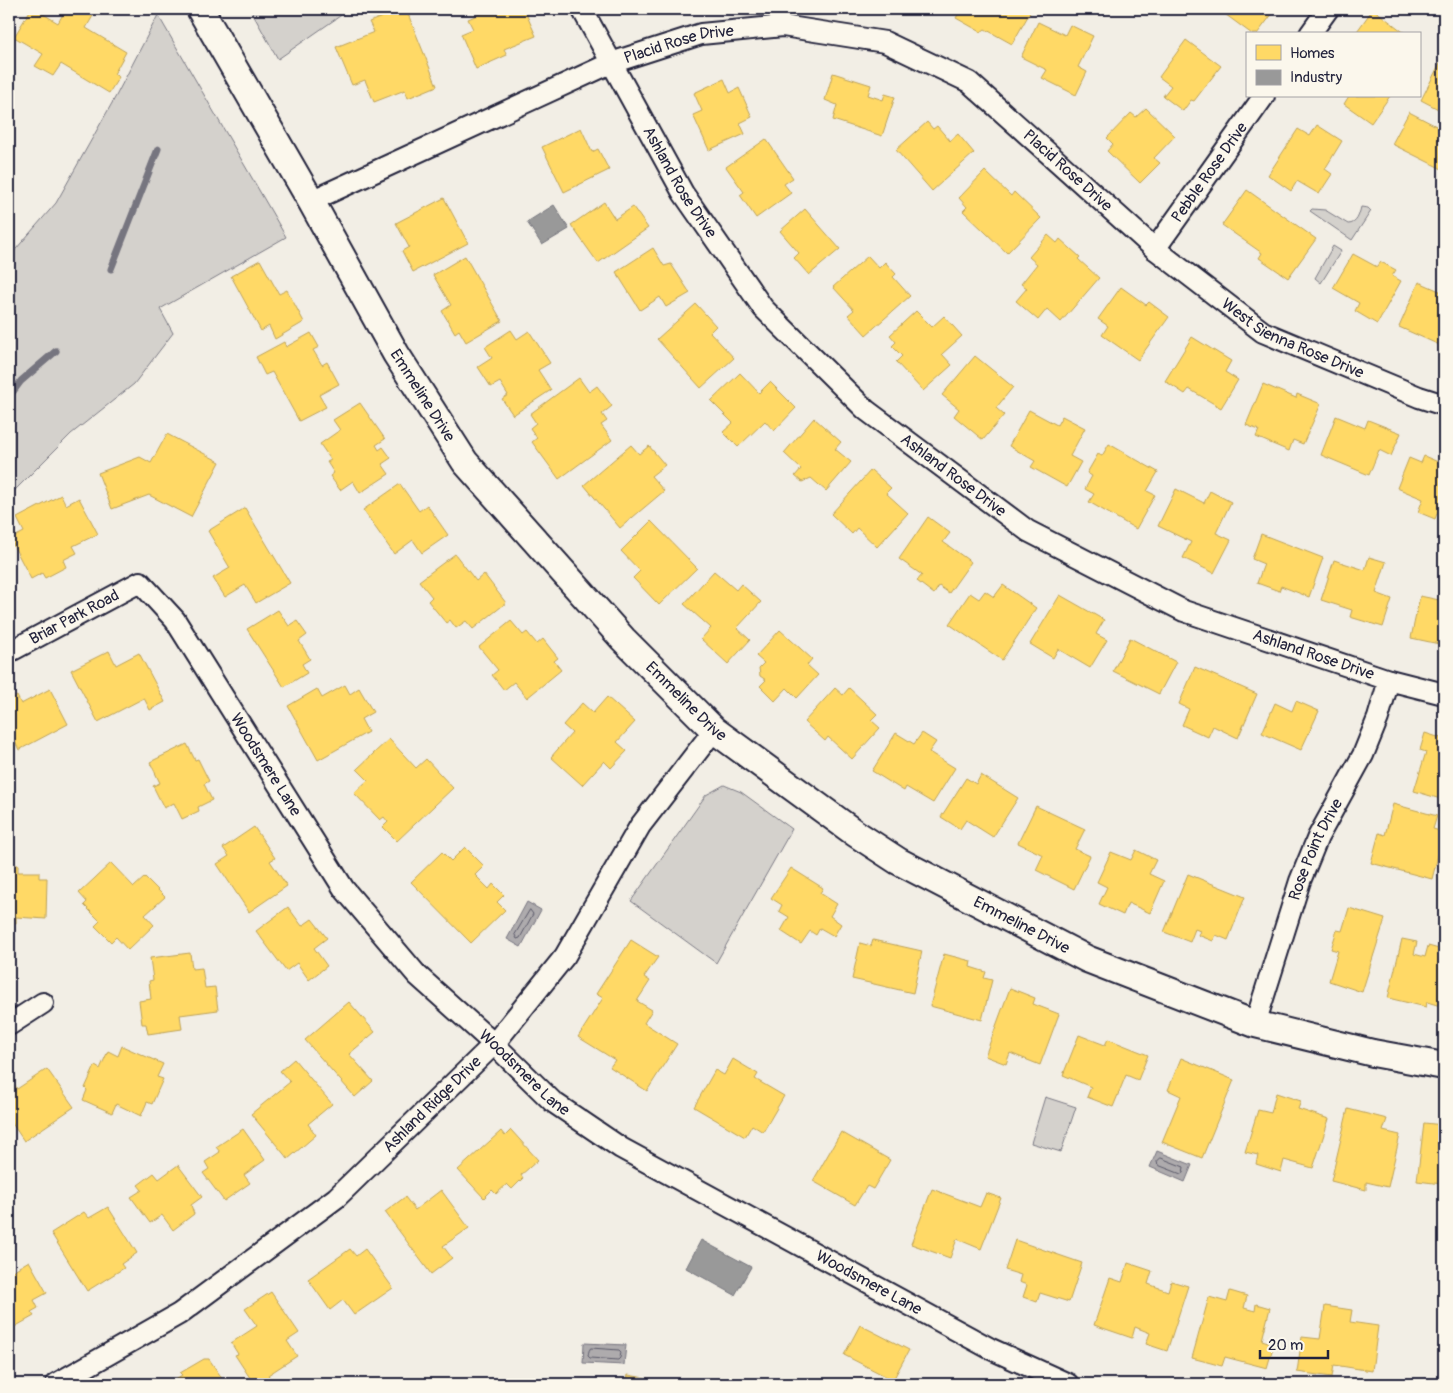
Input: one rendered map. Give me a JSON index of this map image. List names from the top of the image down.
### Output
{
  "streets": {
    "street": [
      "Placid Rose Drive",
      "Pebble Rose Drive",
      "Ashland Rose Drive",
      "West Sienna Rose Drive",
      "Emmeline Drive",
      "Briar Park Road",
      "Woodsmere Lane",
      "Rose Point Drive",
      "Ashland Ridge Drive"
    ]
  },
  "crossings": [
    ["Placid Rose Drive", "Pebble Rose Drive"],
    ["Placid Rose Drive", "Ashland Rose Drive"],
    ["Placid Rose Drive", "West Sienna Rose Drive"],
    ["Placid Rose Drive", "Emmeline Drive"],
    ["Pebble Rose Drive", "West Sienna Rose Drive"],
    ["Ashland Rose Drive", "Rose Point Drive"],
    ["Emmeline Drive", "Rose Point Drive"],
    ["Emmeline Drive", "Ashland Ridge Drive"],
    ["Briar Park Road", "Woodsmere Lane"],
    ["Woodsmere Lane", "Ashland Ridge Drive"]
  ],
  "legend": ["Homes", "Industry"],
  "scale_bar": "20 m"
}
